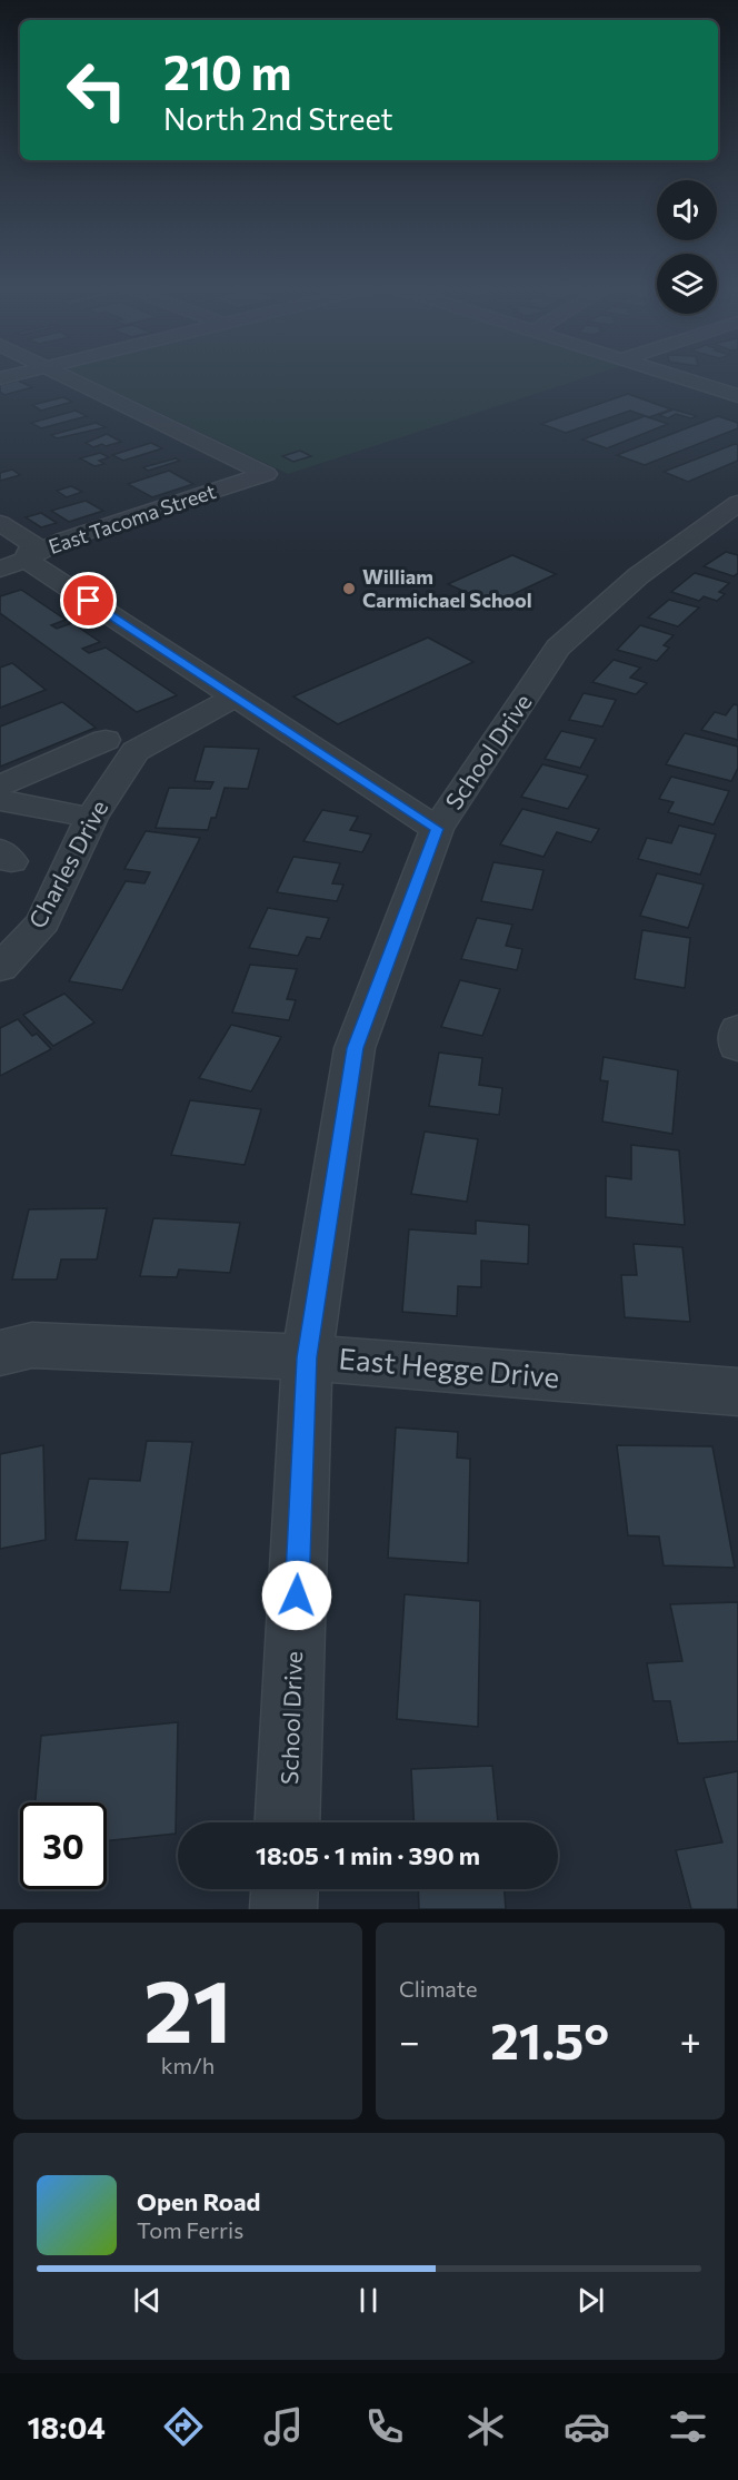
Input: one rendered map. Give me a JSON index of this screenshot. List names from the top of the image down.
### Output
{
  "streets": {
    "street": [
      "East Tacoma Street",
      "School Drive",
      "Charles Drive",
      "East Hegge Drive"
    ]
  },
  "crossings": [
    ["School Drive", "East Hegge Drive"]
  ],
  "places": ["William Carmichael School"],
  "page": {
    "turn": ["210 m", "North 2nd Street"],
    "limit": "30",
    "trip": "18:05 · 1 min · 390 m",
    "tile": [
      ["21", "km/h"],
      "Climate"
    ],
    "heat": ["−", "21.5°", "+"],
    "song": ["Open Road", "Tom Ferris"],
    "tabs": "18:04"
  }
}
